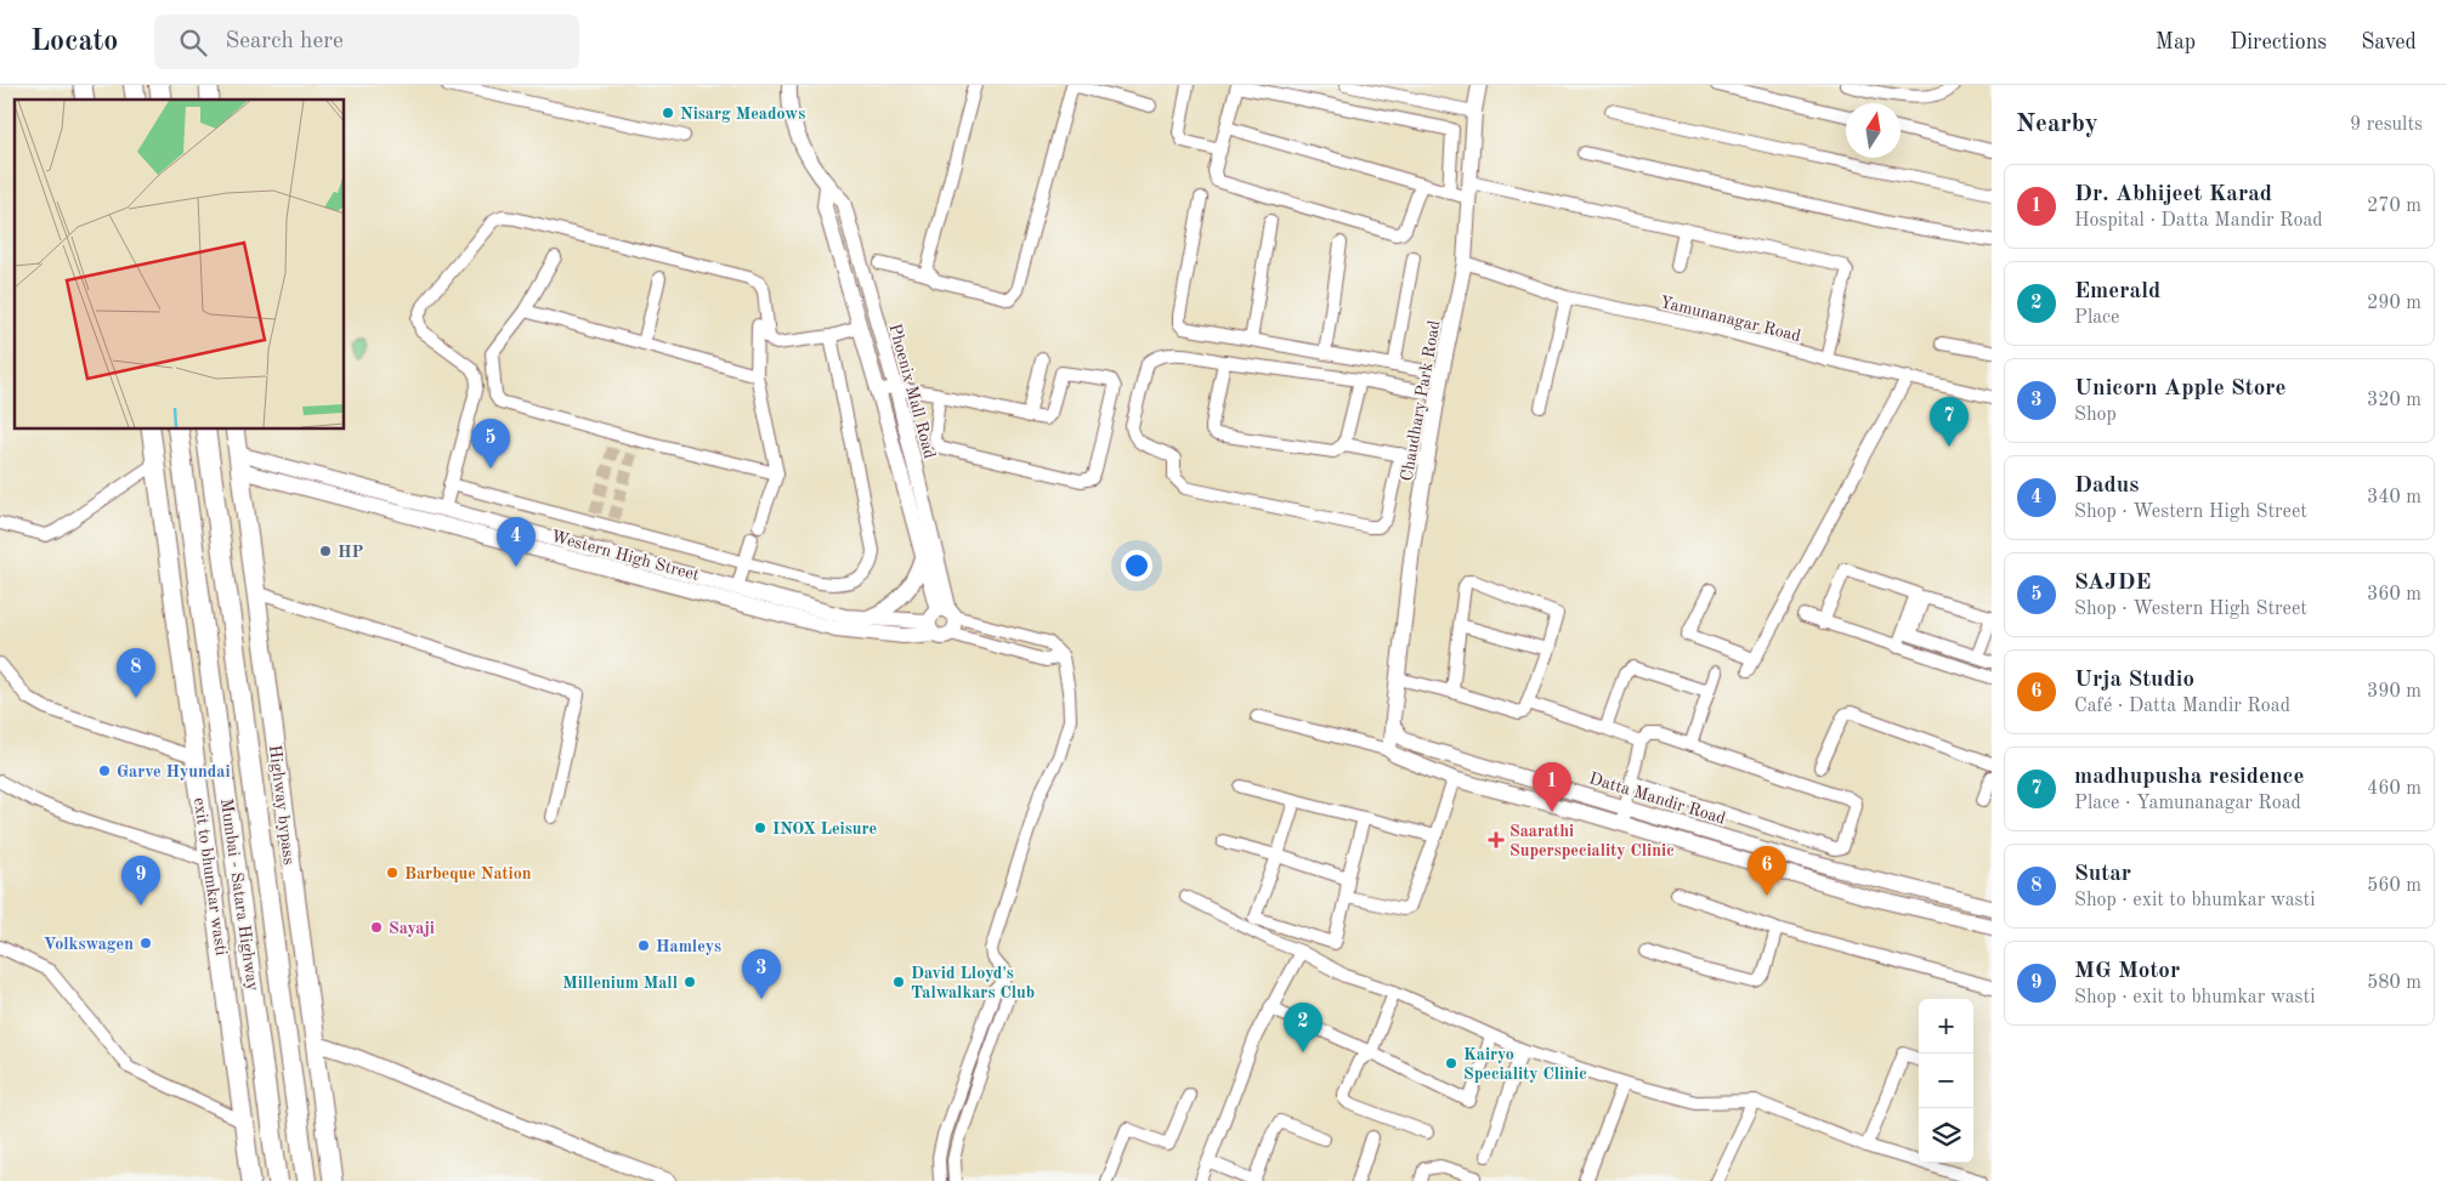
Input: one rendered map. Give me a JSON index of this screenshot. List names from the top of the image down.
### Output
{
  "streets": {
    "highway": ["Mumbai - Satara Highway"],
    "main road": ["Highway bypass", "exit to bhumkar wasti"],
    "street": [
      "Yamunanagar Road",
      "Phoenix Mall Road",
      "Chaudhary Park Road",
      "Western High Street",
      "Datta Mandir Road"
    ]
  },
  "crossings": [
    ["Yamunanagar Road", "Chaudhary Park Road"],
    ["Phoenix Mall Road", "Western High Street"],
    ["Chaudhary Park Road", "Datta Mandir Road"],
    ["Western High Street", "Highway bypass"]
  ],
  "places": {
    "other": [
      "Nisarg Meadows",
      "HP",
      "Garve Hyundai",
      "INOX Leisure",
      "Barbeque Nation",
      "Sayaji",
      "Volkswagen",
      "Hamleys",
      "Millenium Mall",
      "David Lloyd's Talwalkars Club",
      "Kairyo Speciality Clinic"
    ],
    "health": ["Saarathi Superspeciality Clinic"]
  },
  "north": "top",
  "page": {
    "header": "Locato",
    "search": "Search here",
    "nav": ["Map", "Directions", "Saved"],
    "heading": ["Nearby", "9 results"],
    "list": [
      {
        "mark": "1",
        "name": "Dr. Abhijeet Karad",
        "note": "Hospital · Datta Mandir Road",
        "value": "270 m"
      },
      {
        "mark": "2",
        "name": "Emerald",
        "note": "Place",
        "value": "290 m"
      },
      {
        "mark": "3",
        "name": "Unicorn Apple Store",
        "note": "Shop",
        "value": "320 m"
      },
      {
        "mark": "4",
        "name": "Dadus",
        "note": "Shop · Western High Street",
        "value": "340 m"
      },
      {
        "mark": "5",
        "name": "SAJDE",
        "note": "Shop · Western High Street",
        "value": "360 m"
      },
      {
        "mark": "6",
        "name": "Urja Studio",
        "note": "Café · Datta Mandir Road",
        "value": "390 m"
      },
      {
        "mark": "7",
        "name": "madhupusha residence",
        "note": "Place · Yamunanagar Road",
        "value": "460 m"
      },
      {
        "mark": "8",
        "name": "Sutar",
        "note": "Shop · exit to bhumkar wasti",
        "value": "560 m"
      },
      {
        "mark": "9",
        "name": "MG Motor",
        "note": "Shop · exit to bhumkar wasti",
        "value": "580 m"
      }
    ],
    "pins": [
      "7",
      "5",
      "4",
      "8",
      "1",
      "6",
      "9",
      "3",
      "2"
    ],
    "map_buttons": ["+", "−"]
  }
}
